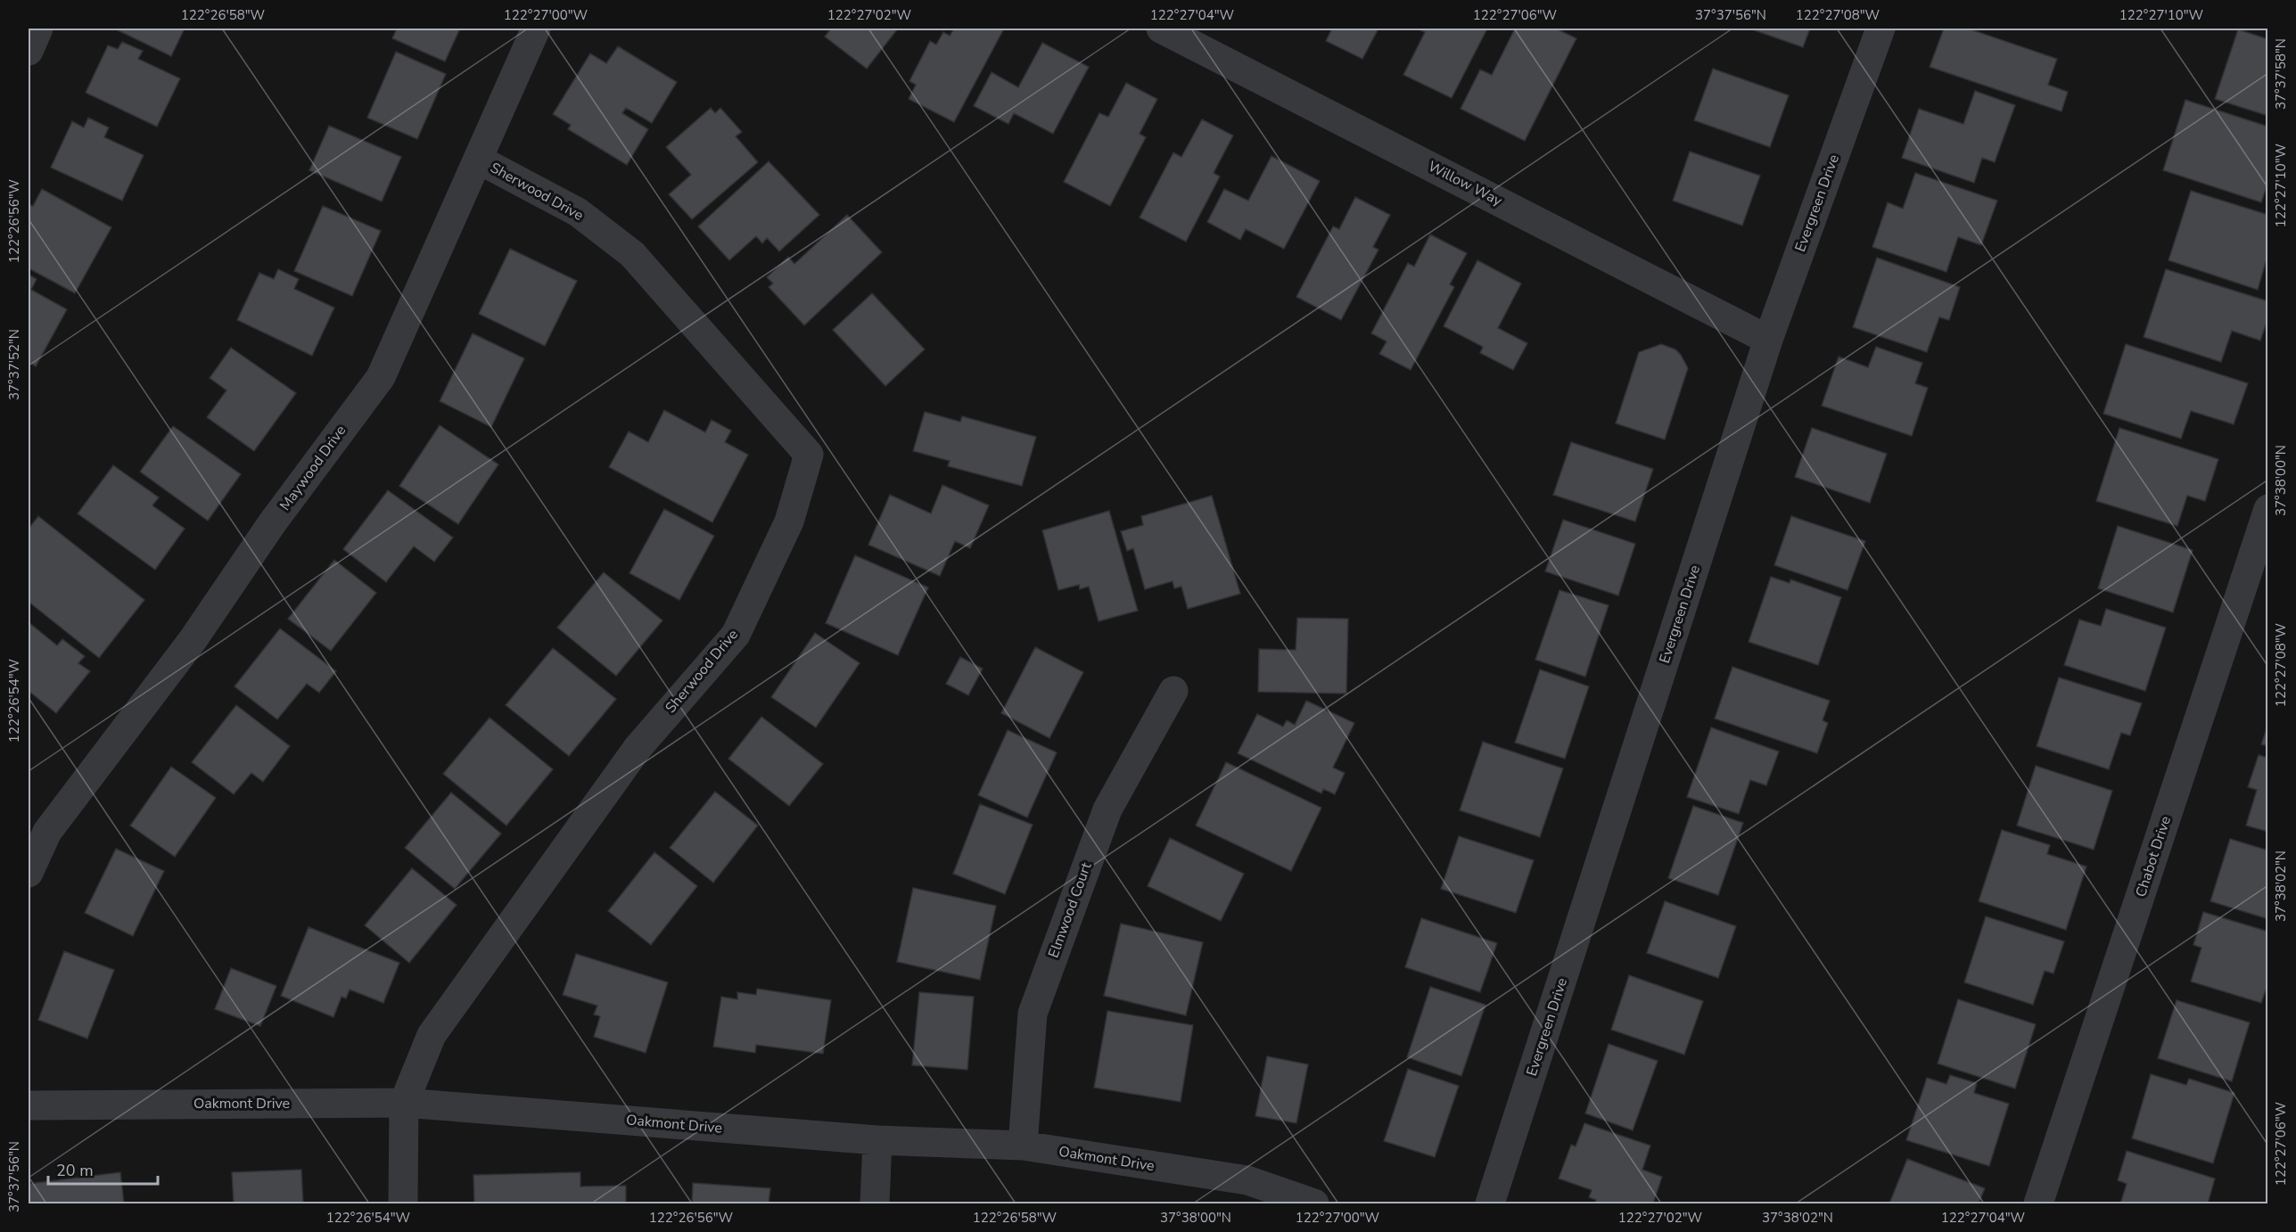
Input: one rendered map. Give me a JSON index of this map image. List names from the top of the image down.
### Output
{
  "streets": {
    "street": [
      "Willow Way",
      "Sherwood Drive",
      "Evergreen Drive",
      "Maywood Drive",
      "Chabot Drive",
      "Elmwood Court",
      "Oakmont Drive"
    ]
  },
  "crossings": [
    ["Willow Way", "Evergreen Drive"],
    ["Sherwood Drive", "Maywood Drive"],
    ["Sherwood Drive", "Oakmont Drive"],
    ["Elmwood Court", "Oakmont Drive"]
  ],
  "scale_bar": "20 m",
  "coordinates": [
    "122°26'58\"W",
    "122°27'00\"W",
    "122°27'02\"W",
    "122°27'04\"W",
    "122°27'06\"W",
    "37°37'56\"N",
    "122°27'08\"W",
    "122°27'10\"W",
    "37°37'58\"N",
    "122°26'56\"W",
    "37°37'52\"N",
    "37°38'00\"N",
    "122°26'54\"W",
    "37°38'02\"N"
  ]
}
